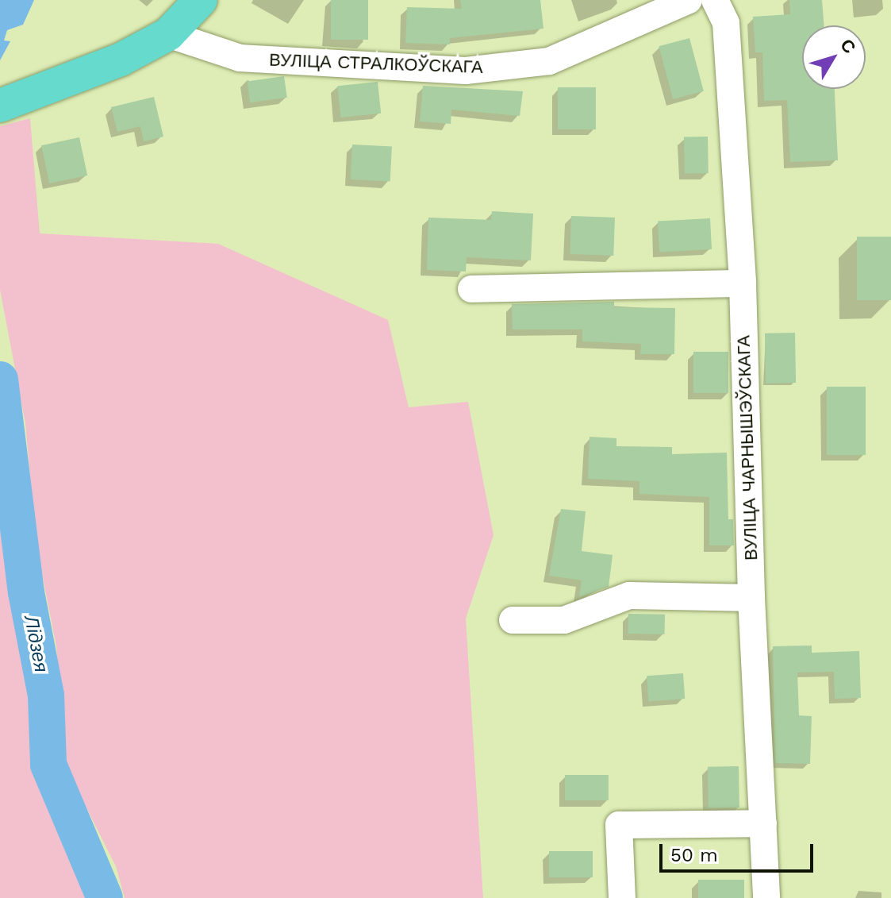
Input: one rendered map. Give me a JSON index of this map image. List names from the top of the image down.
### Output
{
  "streets": {
    "street": ["ВУЛІЦА СТРАЛКОЎСКАГА", "ВУЛІЦА ЧАРНЫШЭЎСКАГА"]
  },
  "water": ["Лідзея"],
  "scale_bar": "50 m",
  "north": "top right"
}
